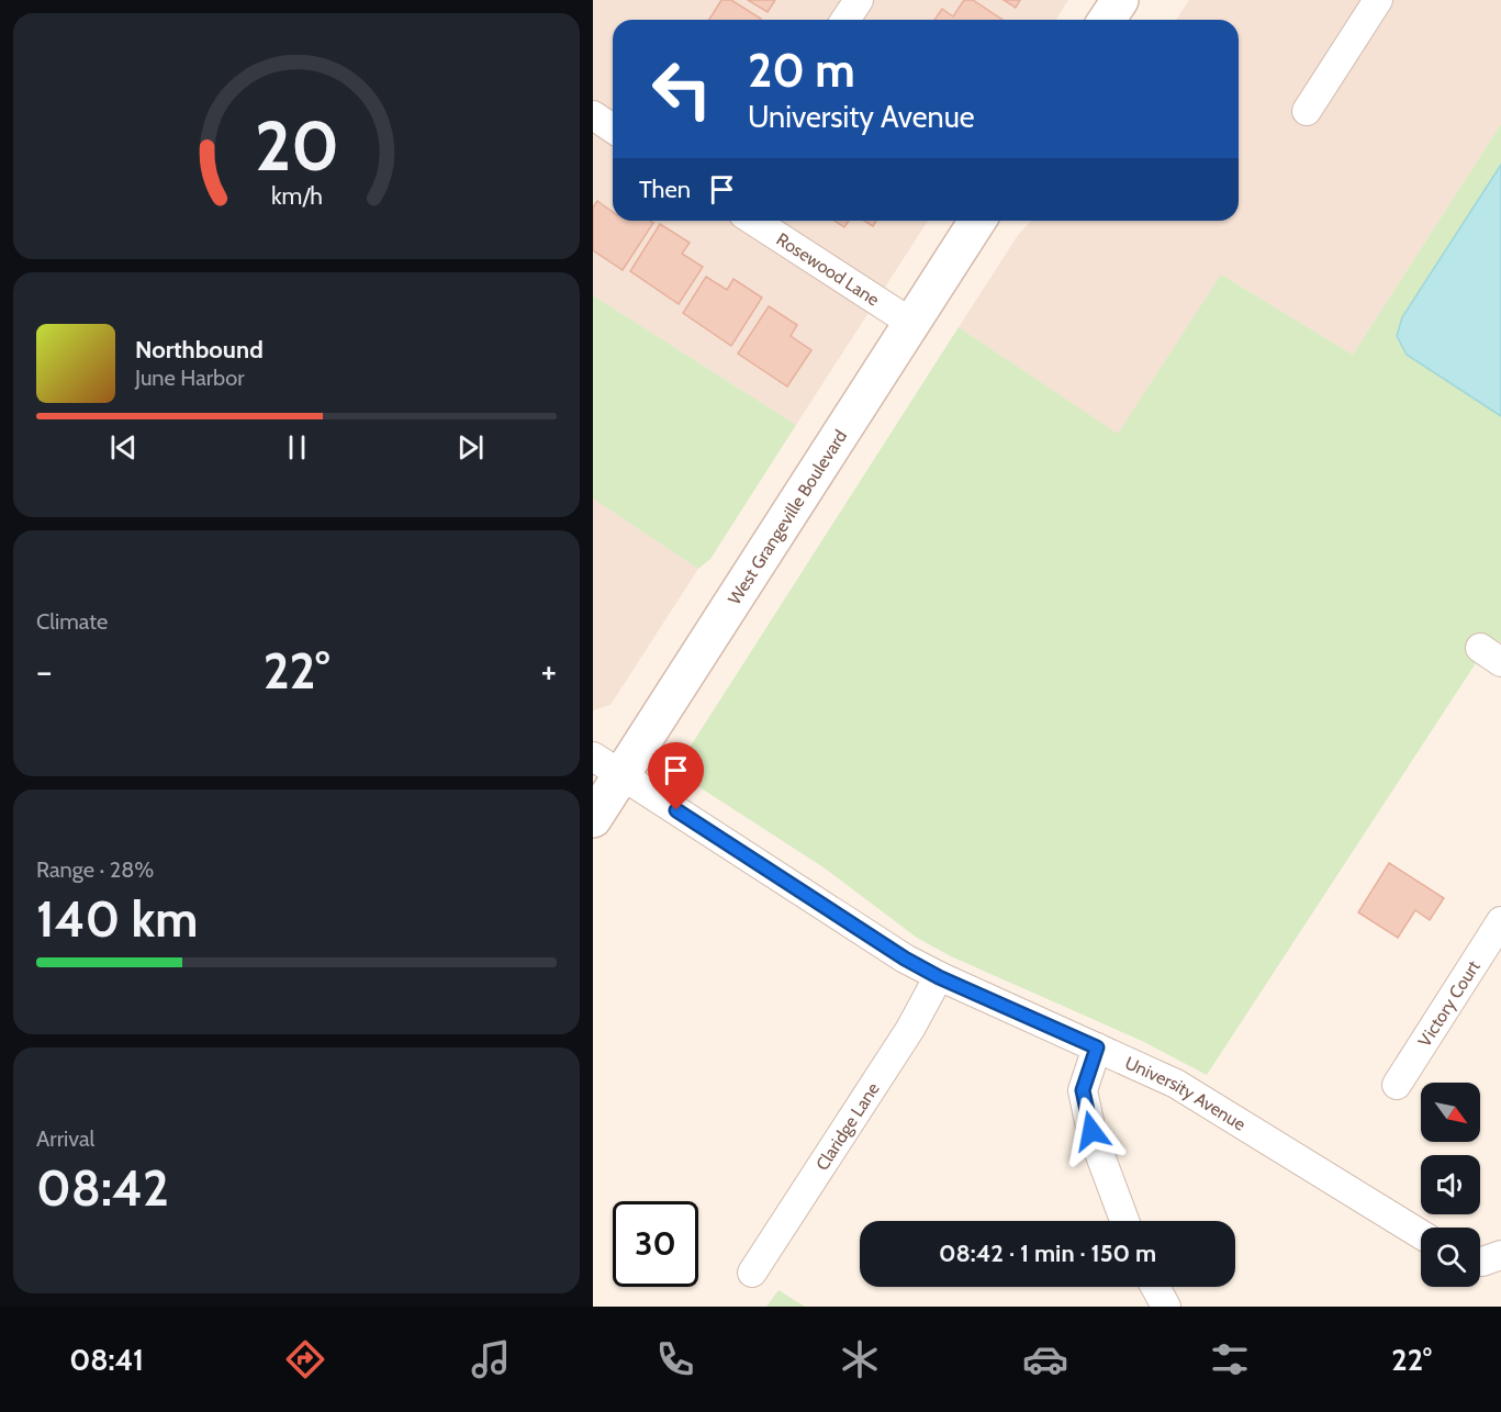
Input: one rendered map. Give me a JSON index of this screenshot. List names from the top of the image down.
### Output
{
  "streets": {
    "main road": ["West Grangeville Boulevard"],
    "street": [
      "Rosewood Lane",
      "Victory Court",
      "University Avenue",
      "Claridge Lane"
    ]
  },
  "crossings": [
    ["Rosewood Lane", "West Grangeville Boulevard"],
    ["West Grangeville Boulevard", "University Avenue"],
    ["University Avenue", "Claridge Lane"]
  ],
  "north": "bottom right",
  "page": {
    "turn": ["20 m", "University Avenue"],
    "then": "Then",
    "song": ["Northbound", "June Harbor"],
    "tile": [
      "Climate",
      ["Range · 28%", "140 km"],
      ["Arrival", "08:42"]
    ],
    "heat": ["−", "22°", "+"],
    "limit": "30",
    "trip": "08:42 · 1 min · 150 m",
    "tabs": ["08:41", "22°"],
    "gauge": ["20", "km/h"]
  }
}
